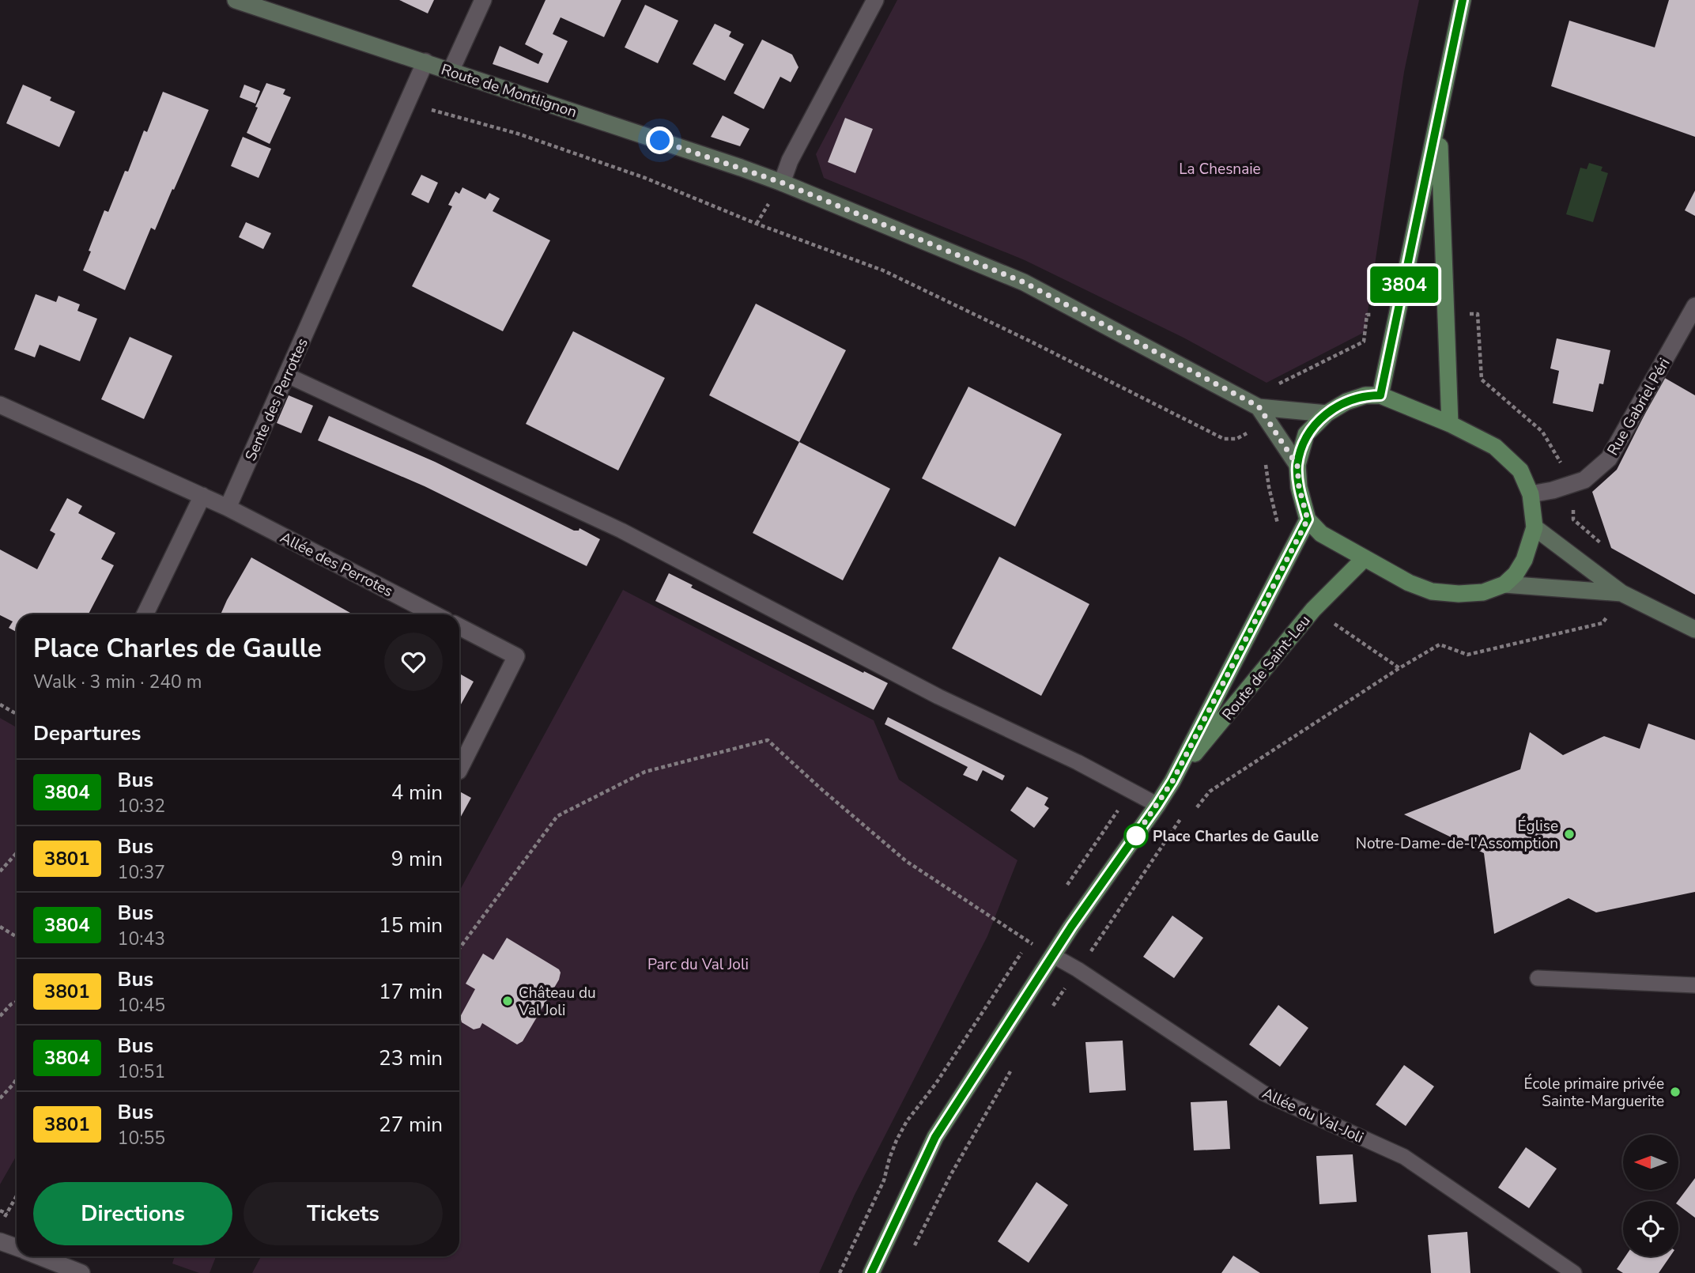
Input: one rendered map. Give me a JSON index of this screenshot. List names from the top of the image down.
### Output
{
  "streets": {
    "main road": ["Route de Montlignon", "Route de Saint-Leu"],
    "street": ["Sente des Perrottes", "Rue Gabriel Péri", "Allée des Perrotes"],
    "lane": ["Allée du Val-Joli"]
  },
  "crossings": [
    ["Route de Montlignon", "Sente des Perrottes"],
    ["Sente des Perrottes", "Allée des Perrotes"],
    ["Route de Saint-Leu", "Allée du Val-Joli"]
  ],
  "parks": ["La Chesnaie", "Parc du Val Joli"],
  "places": [
    "Église Notre-Dame-de-l'Assomption",
    "Place Charles de Gaulle",
    "Château du Val Joli",
    "École primaire privée Sainte-Marguerite"
  ],
  "lines": ["bus line 3804"],
  "north": "left",
  "page": {
    "on_map": "3804",
    "heading": [
      ["Place Charles de Gaulle", "Walk · 3 min · 240 m"],
      "Departures"
    ],
    "list": [
      {
        "mark": "3804",
        "name": "Bus",
        "note": "10:32",
        "value": "4 min"
      },
      {
        "mark": "3801",
        "name": "Bus",
        "note": "10:37",
        "value": "9 min"
      },
      {
        "mark": "3804",
        "name": "Bus",
        "note": "10:43",
        "value": "15 min"
      },
      {
        "mark": "3801",
        "name": "Bus",
        "note": "10:45",
        "value": "17 min"
      },
      {
        "mark": "3804",
        "name": "Bus",
        "note": "10:51",
        "value": "23 min"
      },
      {
        "mark": "3801",
        "name": "Bus",
        "note": "10:55",
        "value": "27 min"
      }
    ],
    "buttons": ["Directions", "Tickets"]
  }
}
